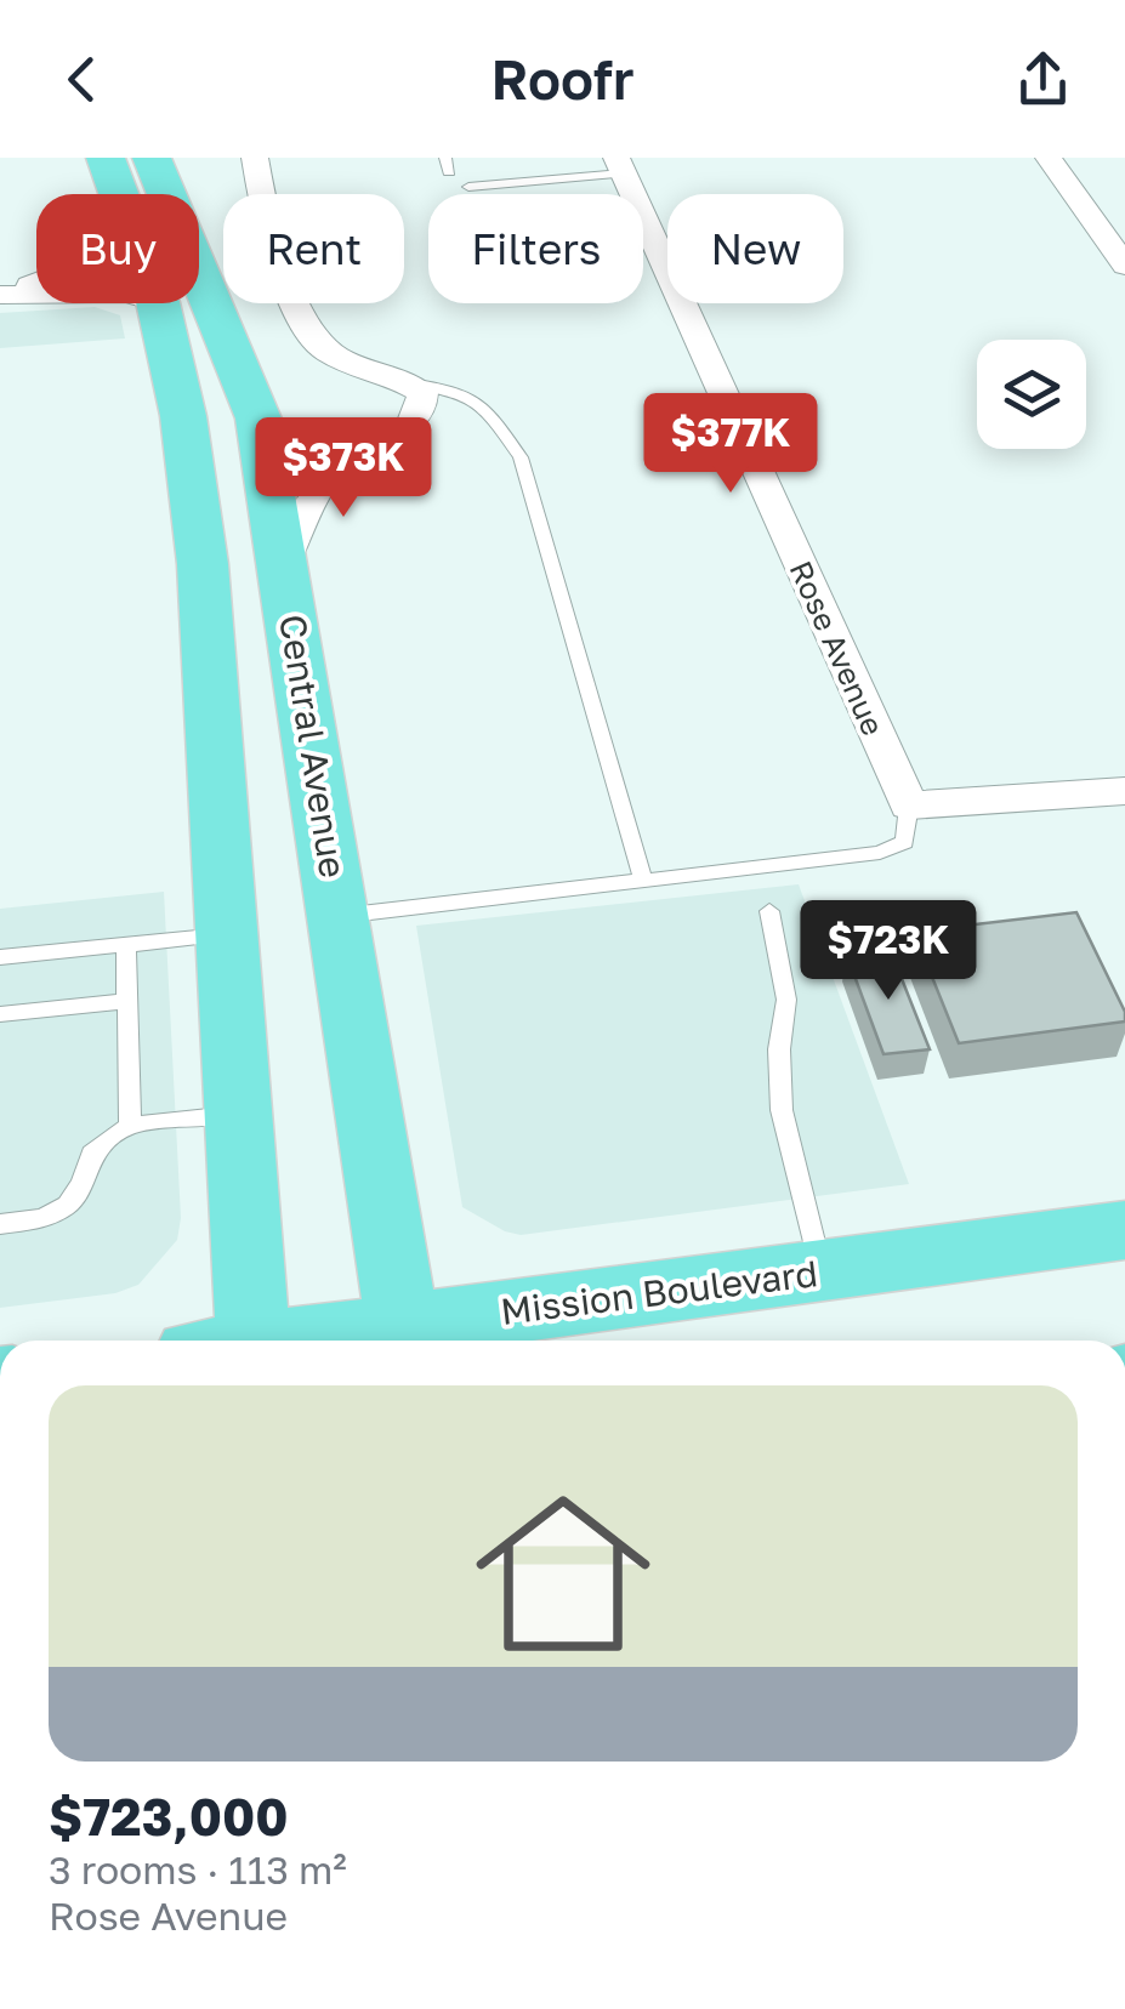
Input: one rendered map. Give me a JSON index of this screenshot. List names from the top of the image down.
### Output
{
  "streets": {
    "main road": ["Central Avenue", "Mission Boulevard"],
    "street": ["Rose Avenue"]
  },
  "crossings": [
    ["Central Avenue", "Mission Boulevard"]
  ],
  "page": {
    "header": "Roofr",
    "chip": [
      "Buy",
      "Rent",
      "Filters",
      "New"
    ],
    "price": ["$377K", "$373K", "$723K"],
    "list": [
      {
        "name": "$723,000",
        "note": "3 rooms · 113 m² · Rose Avenue"
      }
    ]
  }
}
